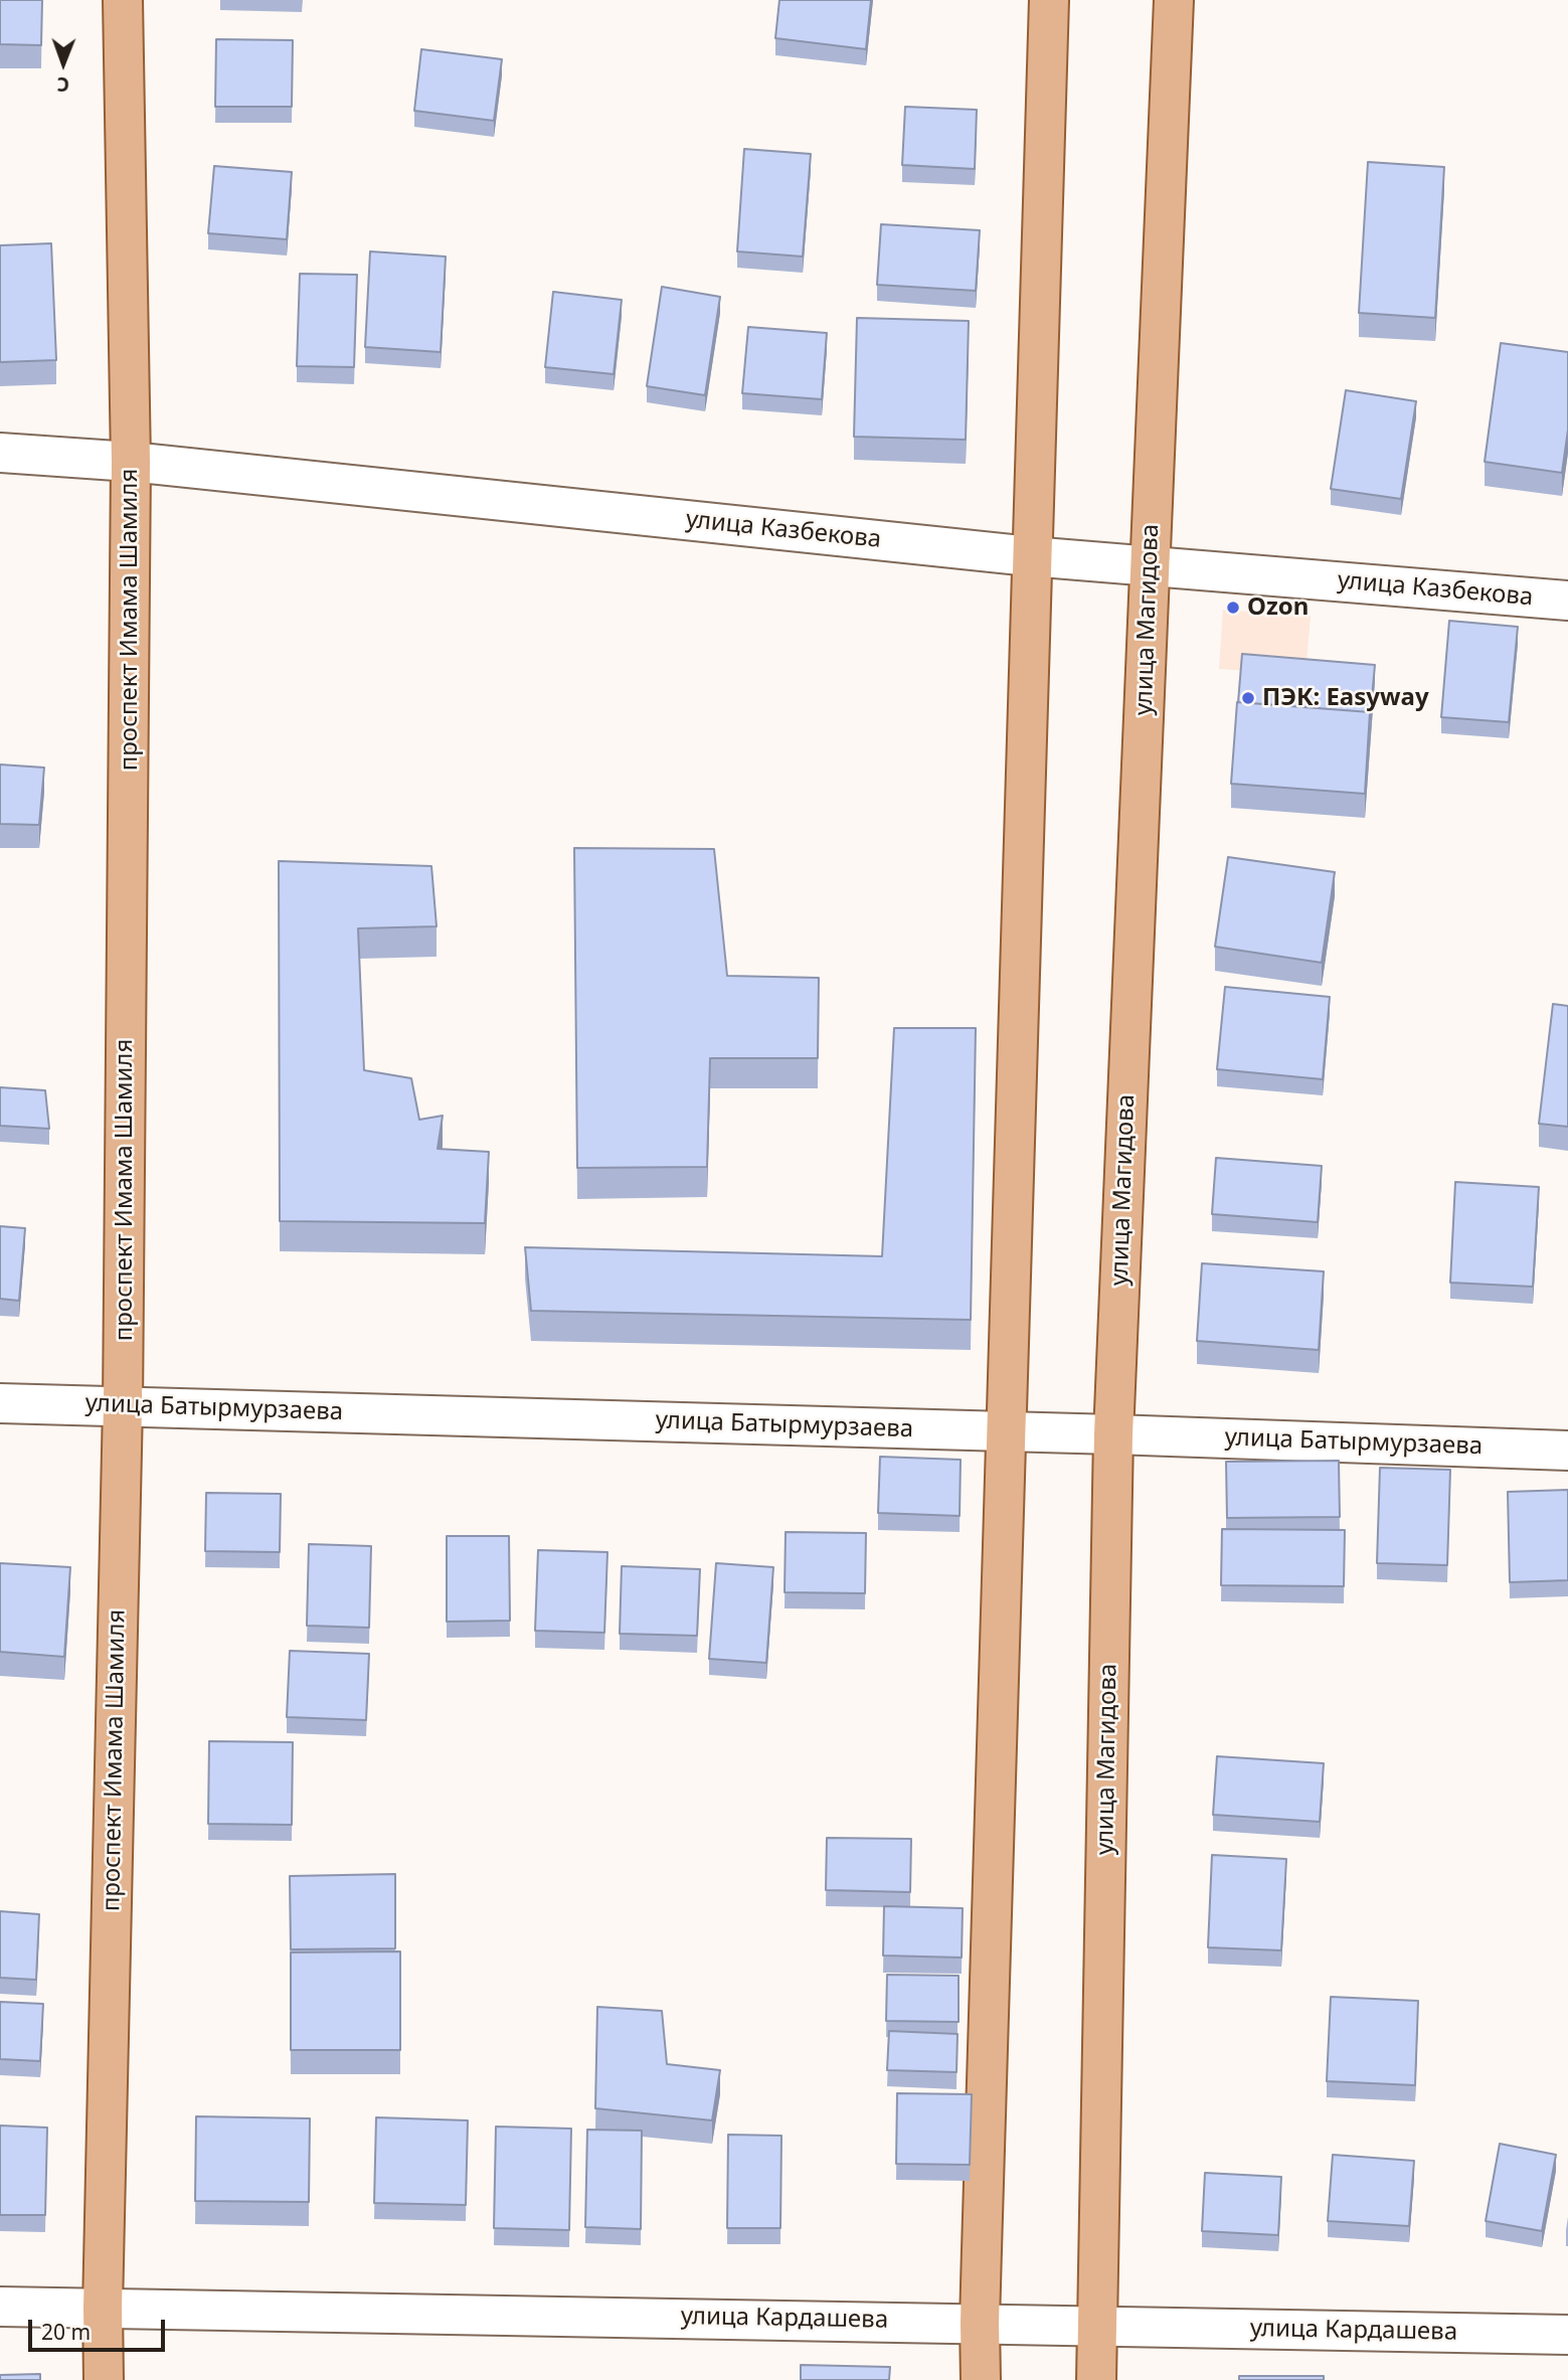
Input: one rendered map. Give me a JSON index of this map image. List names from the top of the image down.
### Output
{
  "streets": {
    "main road": ["проспект Имама Шамиля", "улица Магидова"],
    "street": ["улица Казбекова", "улица Батырмурзаева", "улица Кардашева"]
  },
  "crossings": [
    ["улица Казбекова", "проспект Имама Шамиля"],
    ["улица Казбекова", "улица Магидова"],
    ["проспект Имама Шамиля", "улица Батырмурзаева"],
    ["проспект Имама Шамиля", "улица Кардашева"],
    ["улица Магидова", "улица Батырмурзаева"],
    ["улица Магидова", "улица Кардашева"]
  ],
  "places": ["Ozon", "ПЭК: Easyway"],
  "scale_bar": "20 m",
  "north": "bottom"
}
